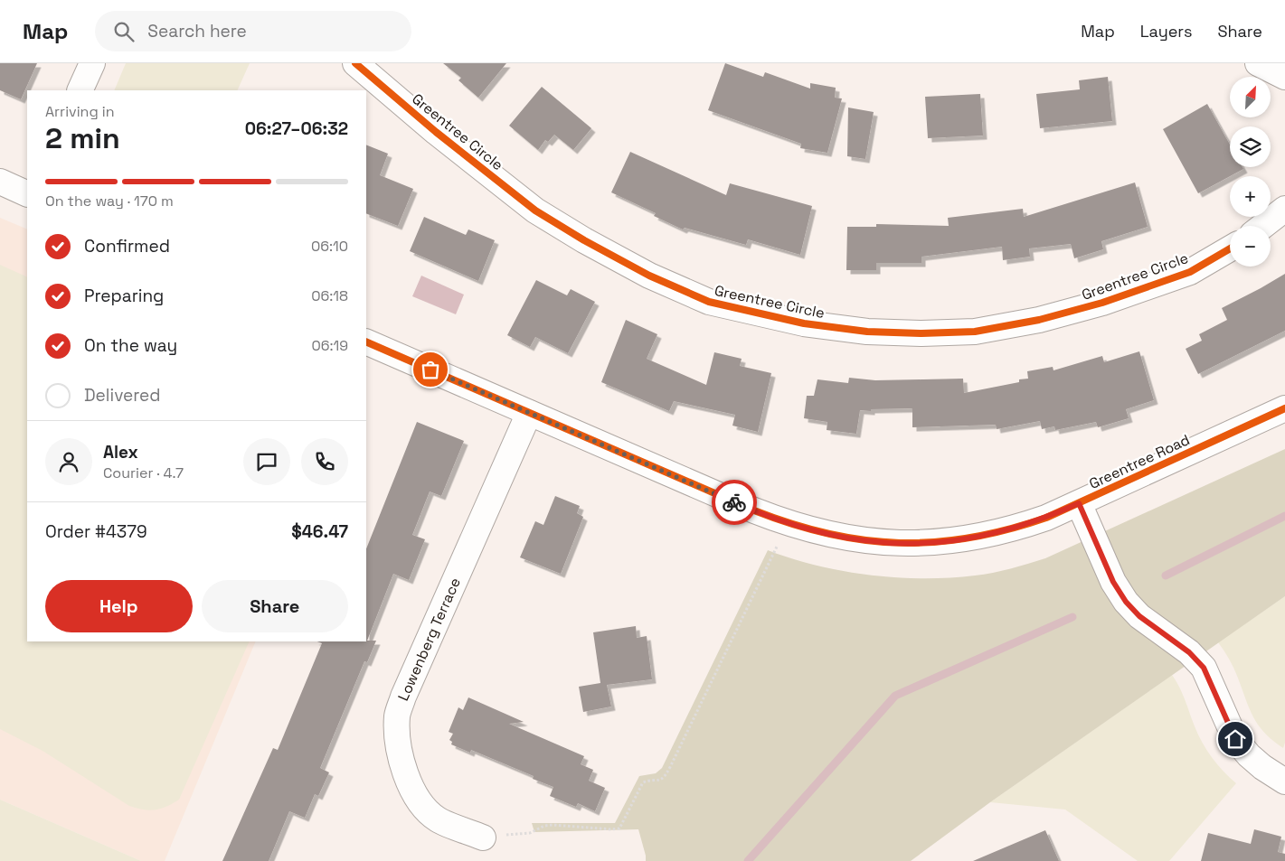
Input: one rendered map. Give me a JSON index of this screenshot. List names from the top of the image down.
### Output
{
  "streets": {
    "street": ["Greentree Circle", "Greentree Road", "Lowenberg Terrace"]
  },
  "crossings": [
    ["Greentree Road", "Lowenberg Terrace"]
  ],
  "north": "top right",
  "page": {
    "header": "Map",
    "search": "Search here",
    "nav": ["Map", "Layers", "Share"],
    "map_buttons": ["+", "−"],
    "heading": ["2 min", "Arriving in", "06:27–06:32"],
    "panel": [
      "Alex",
      "Courier · 4.7",
      "Order #4379",
      "$46.47"
    ],
    "bar": "On the way · 170 m",
    "list": [
      ["Confirmed", "06:10"],
      ["Preparing", "06:18"],
      ["On the way", "06:19"],
      "Delivered"
    ],
    "buttons": ["Help", "Share"]
  }
}
